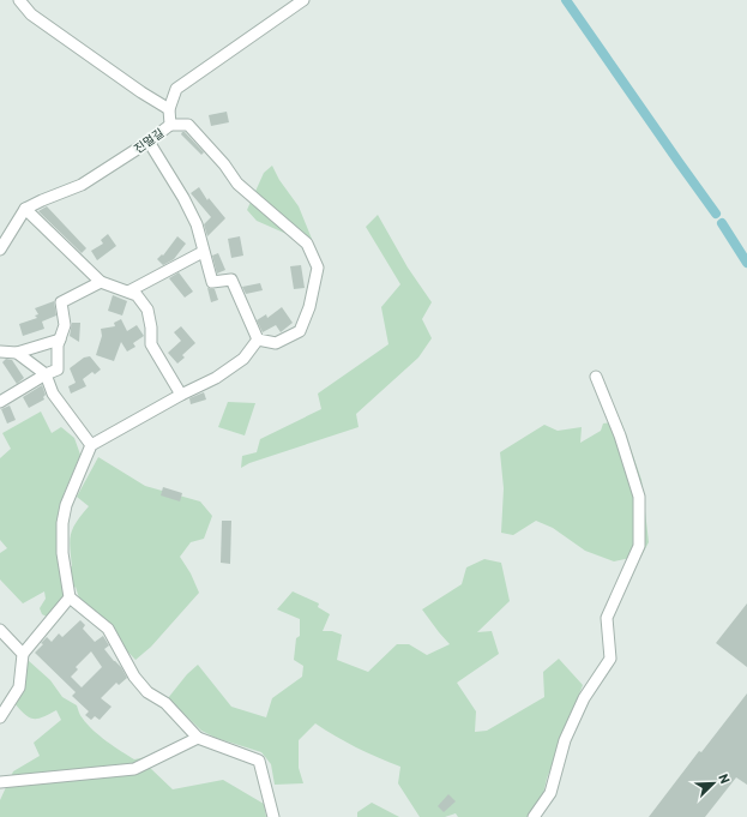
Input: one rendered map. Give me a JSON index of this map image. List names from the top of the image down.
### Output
{
  "streets": {
    "street": ["진멀길"]
  },
  "north": "top right"
}
